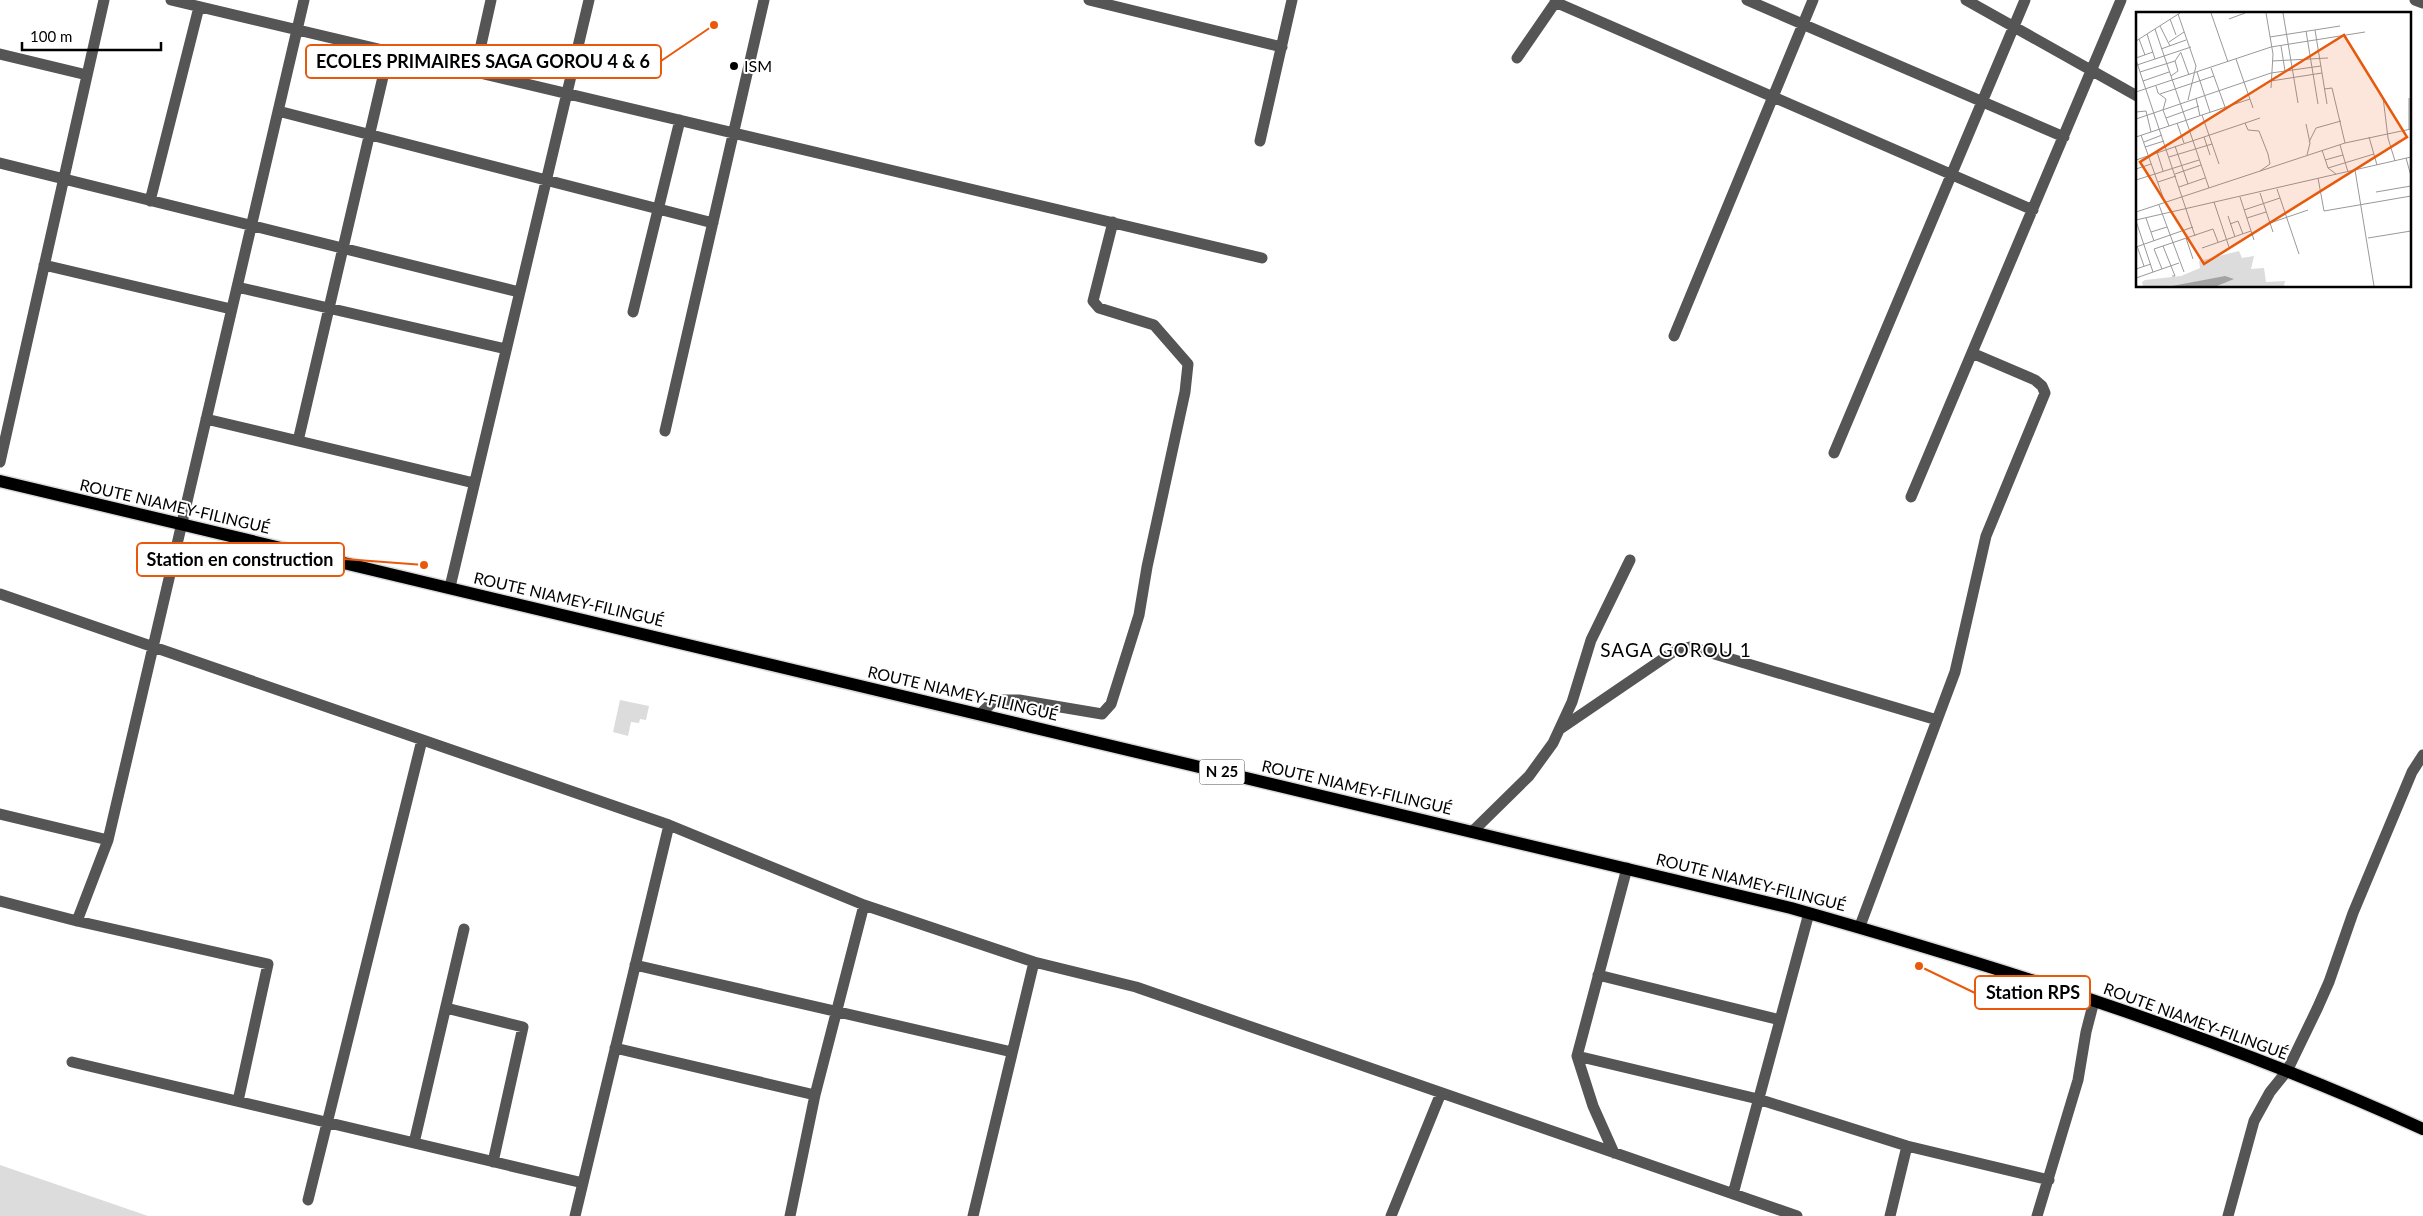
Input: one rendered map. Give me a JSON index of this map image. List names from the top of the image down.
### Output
{
  "streets": {
    "main road": ["ROUTE NIAMEY-FILINGUÉ", "N 25"]
  },
  "districts": ["SAGA GOROU 1"],
  "places": [
    "ECOLES PRIMAIRES SAGA GOROU 4 & 6",
    "ISM",
    "Station en construction",
    "Station RPS"
  ],
  "scale_bar": "100 m"
}
